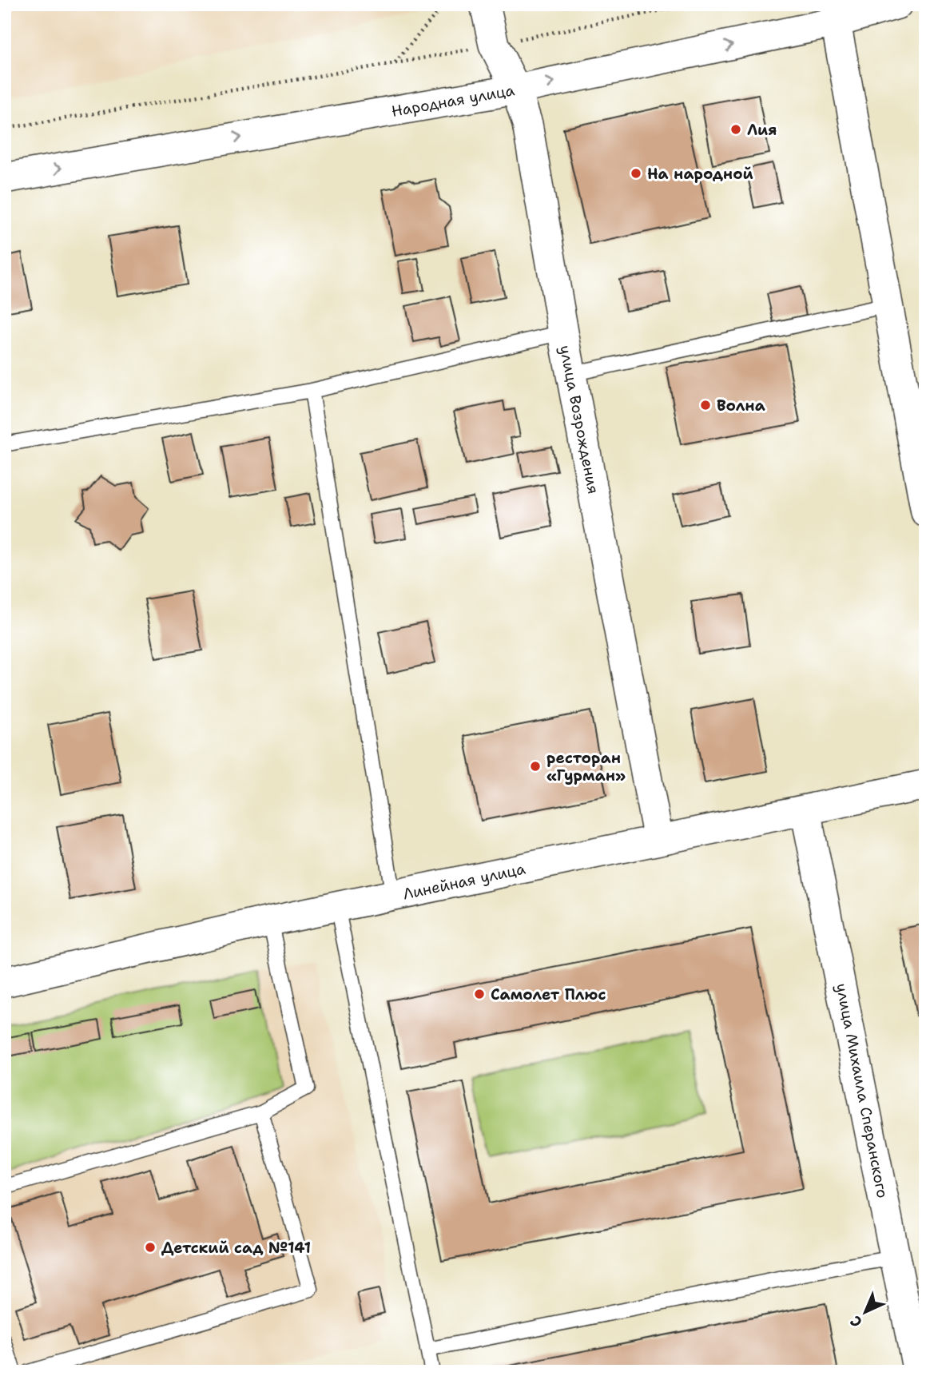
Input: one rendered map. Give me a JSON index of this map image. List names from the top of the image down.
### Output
{
  "streets": {
    "street": [
      "Народная улица",
      "улица Возрождения",
      "Линейная улица",
      "улица Михаила Сперанского"
    ]
  },
  "crossings": [
    ["Народная улица", "улица Возрождения"],
    ["улица Возрождения", "Линейная улица"],
    ["Линейная улица", "улица Михаила Сперанского"]
  ],
  "one_way": ["Народная улица"],
  "places": [
    "Лия",
    "На народной",
    "Волна",
    "ресторан «Гурман»",
    "Самолет Плюс",
    "Детский сад №141"
  ],
  "north": "bottom left"
}
